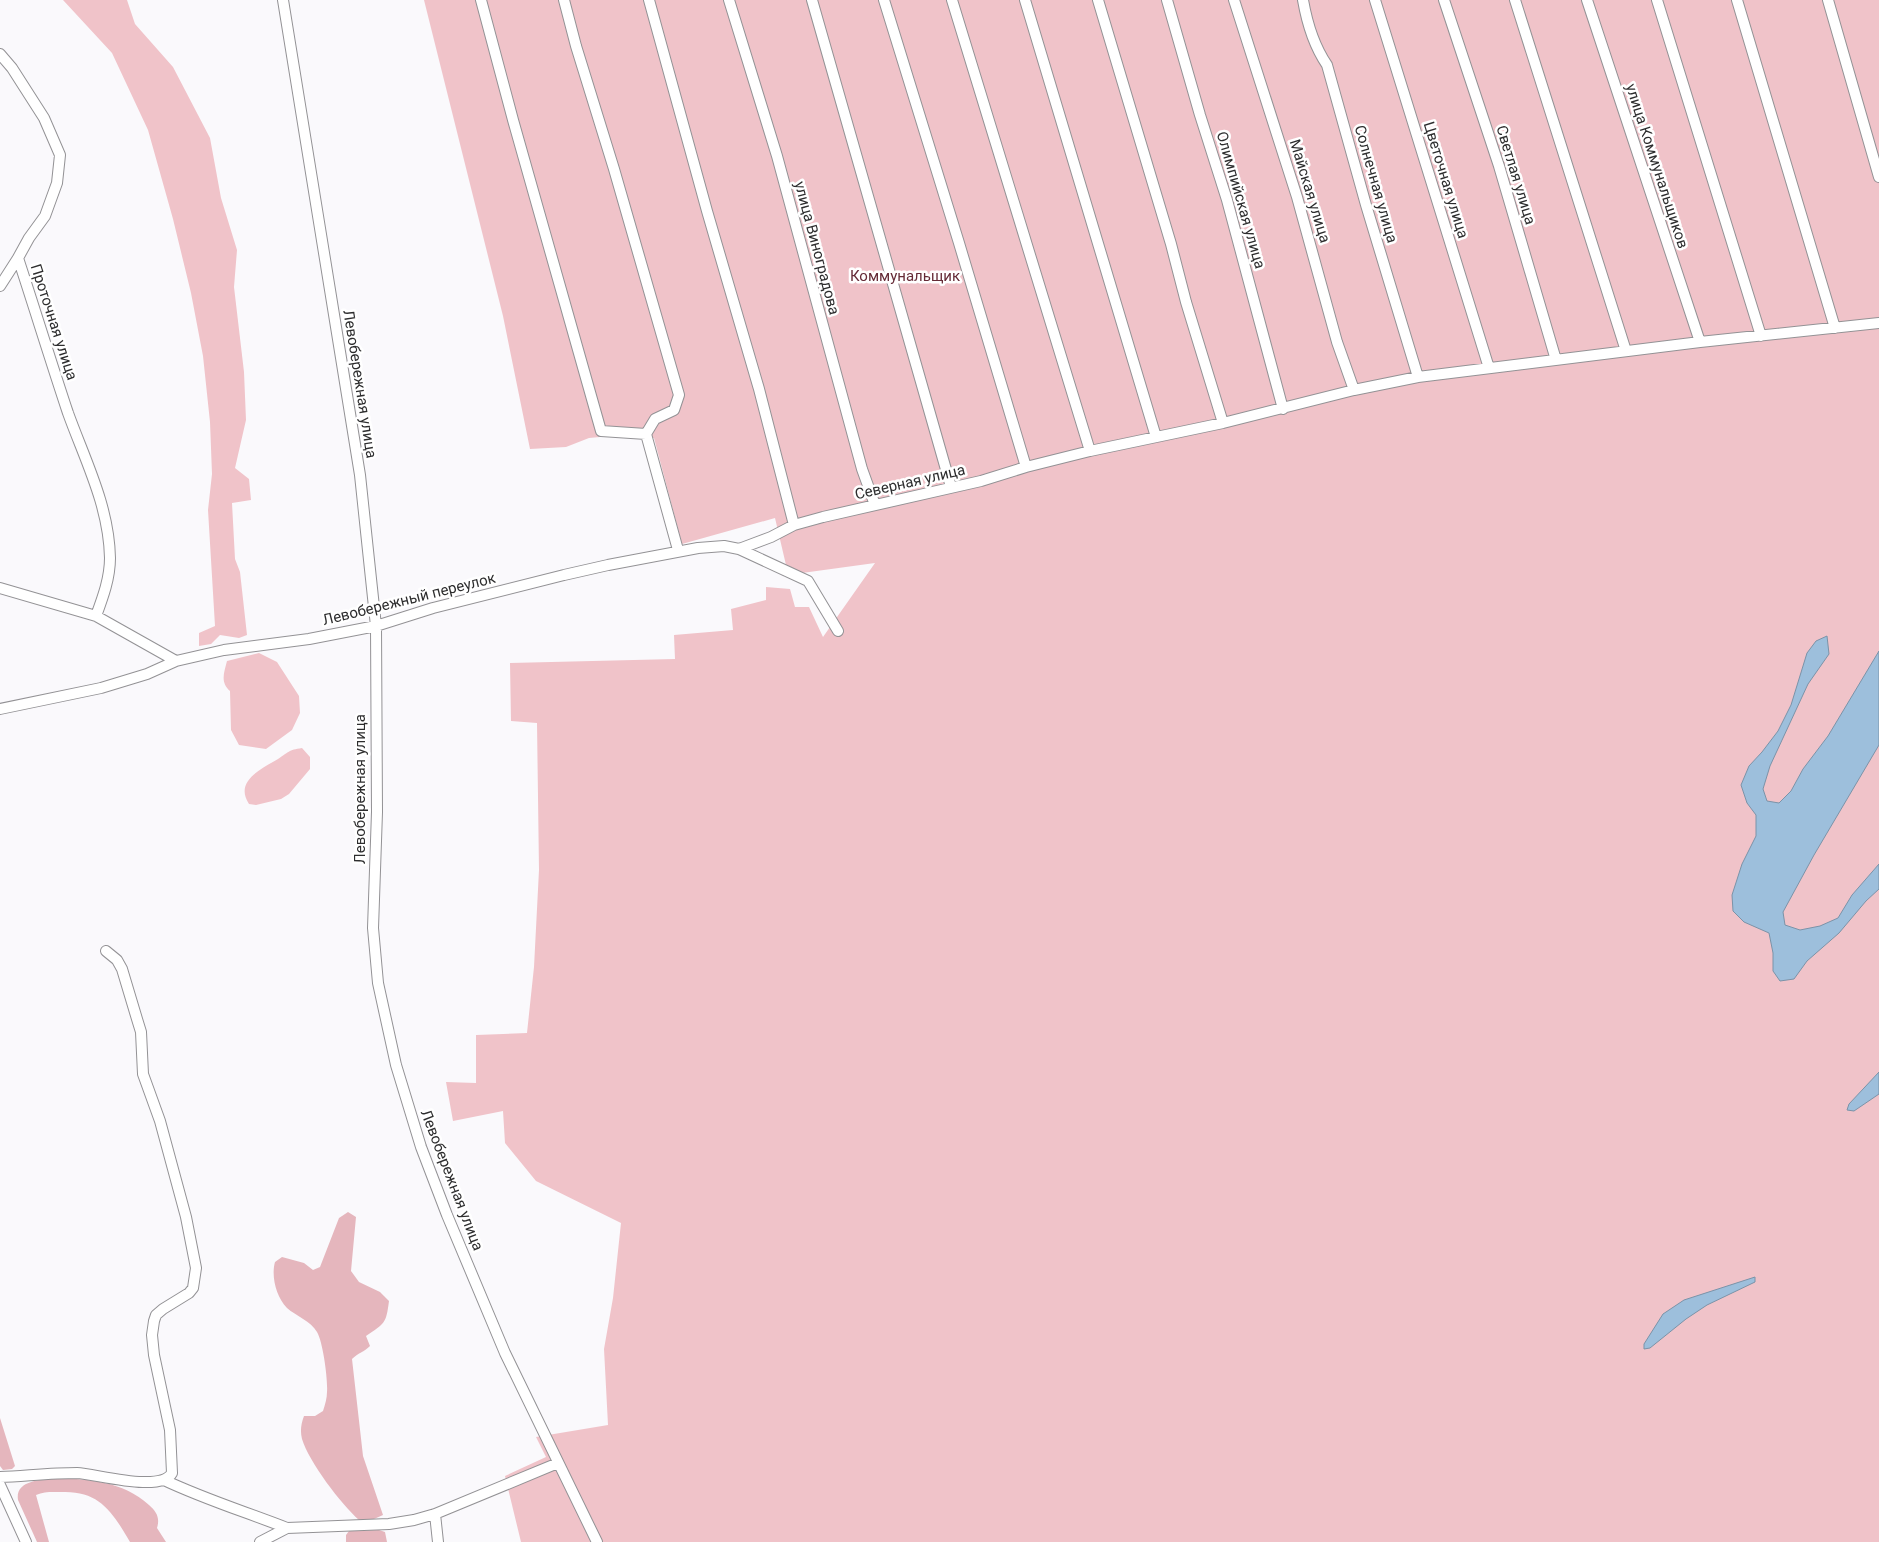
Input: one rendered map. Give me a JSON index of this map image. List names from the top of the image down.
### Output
{
  "streets": {
    "street": [
      "улица Коммунальщиков",
      "Светлая улица",
      "Цветочная улица",
      "Солнечная улица",
      "Майская улица",
      "Олимпийская улица",
      "улица Виноградова",
      "Проточная улица",
      "Левобережная улица",
      "Северная улица",
      "Левобережный переулок"
    ]
  },
  "crossings": [
    ["улица Коммунальщиков", "Северная улица"],
    ["Светлая улица", "Северная улица"],
    ["Цветочная улица", "Северная улица"],
    ["Солнечная улица", "Северная улица"],
    ["Майская улица", "Северная улица"],
    ["Олимпийская улица", "Северная улица"],
    ["улица Виноградова", "Северная улица"],
    ["Левобережная улица", "Левобережный переулок"],
    ["Северная улица", "Левобережный переулок"]
  ],
  "parks": ["Коммунальщик"]
}
